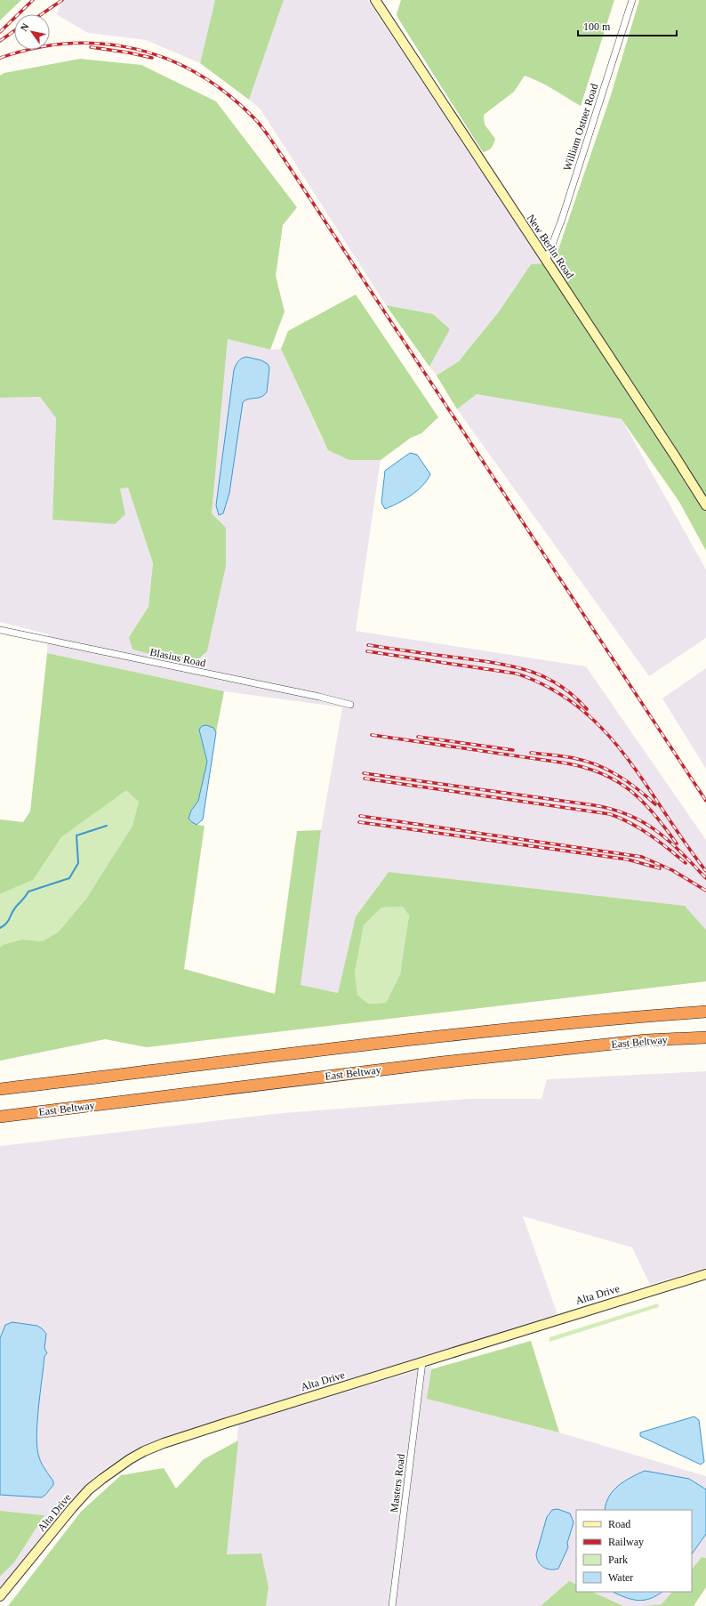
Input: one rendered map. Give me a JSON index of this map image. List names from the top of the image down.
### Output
{
  "streets": {
    "highway": ["East Beltway"],
    "street": [
      "William Ostner Road",
      "New Berlin Road",
      "Blasius Road",
      "Alta Drive",
      "Masters Road"
    ]
  },
  "crossings": [
    ["William Ostner Road", "New Berlin Road"],
    ["Alta Drive", "Masters Road"]
  ],
  "legend": [
    "Road",
    "Railway",
    "Park",
    "Water"
  ],
  "scale_bar": "100 m",
  "north": "top left"
}
